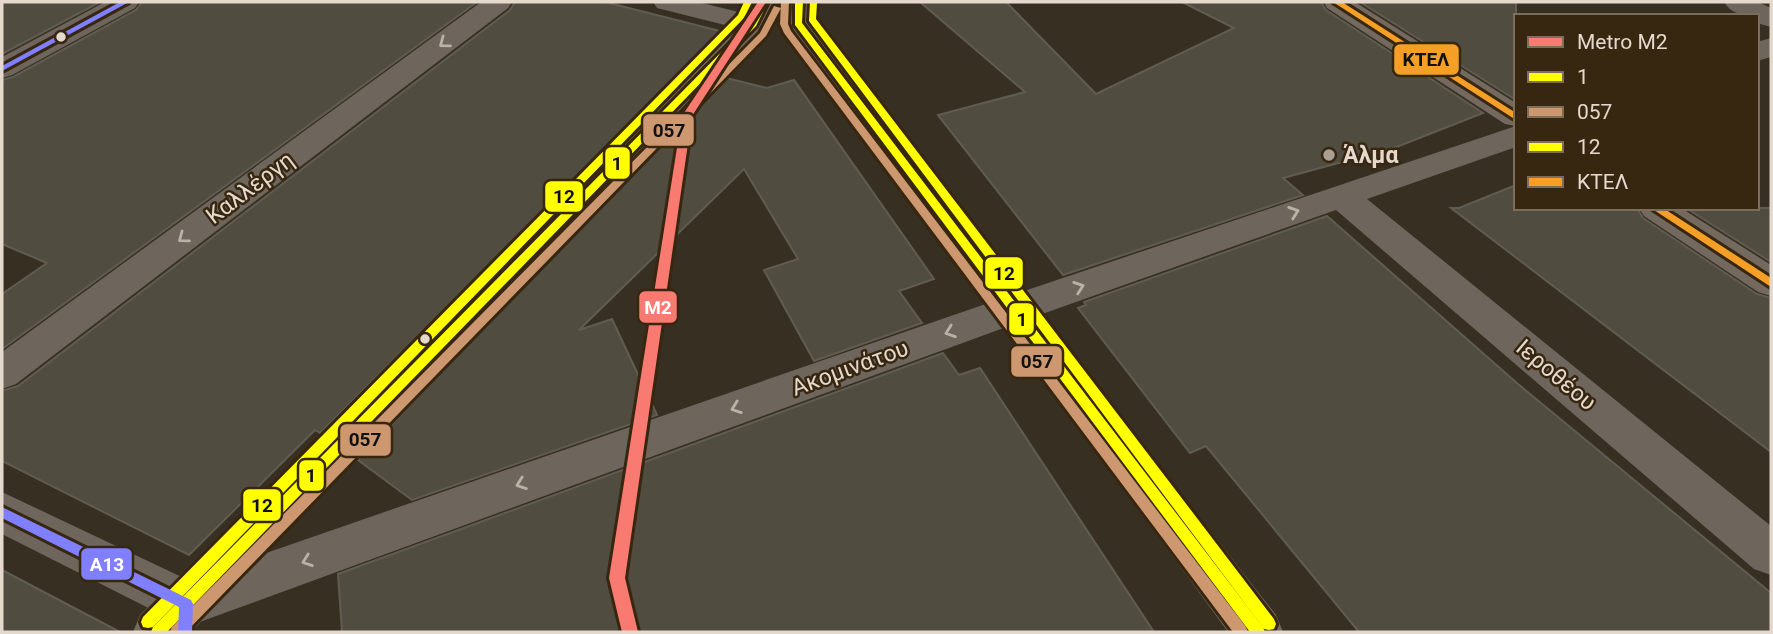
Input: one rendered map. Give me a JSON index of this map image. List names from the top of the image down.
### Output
{
  "streets": {
    "street": ["Καλλέργη", "Ακομινάτου", "Ιεροθέου"]
  },
  "crossings": [
    ["Ακομινάτου", "Ιεροθέου"]
  ],
  "one_way": ["Καλλέργη"],
  "places": ["Άλμα"],
  "lines": [
    "metro line Μ2",
    "transit line 1",
    "transit line 057",
    "transit line 12",
    "transit line ΚΤΕΛ",
    "transit line A13"
  ],
  "legend": [
    "Metro Μ2",
    "1",
    "057",
    "12",
    "ΚΤΕΛ"
  ]
}
